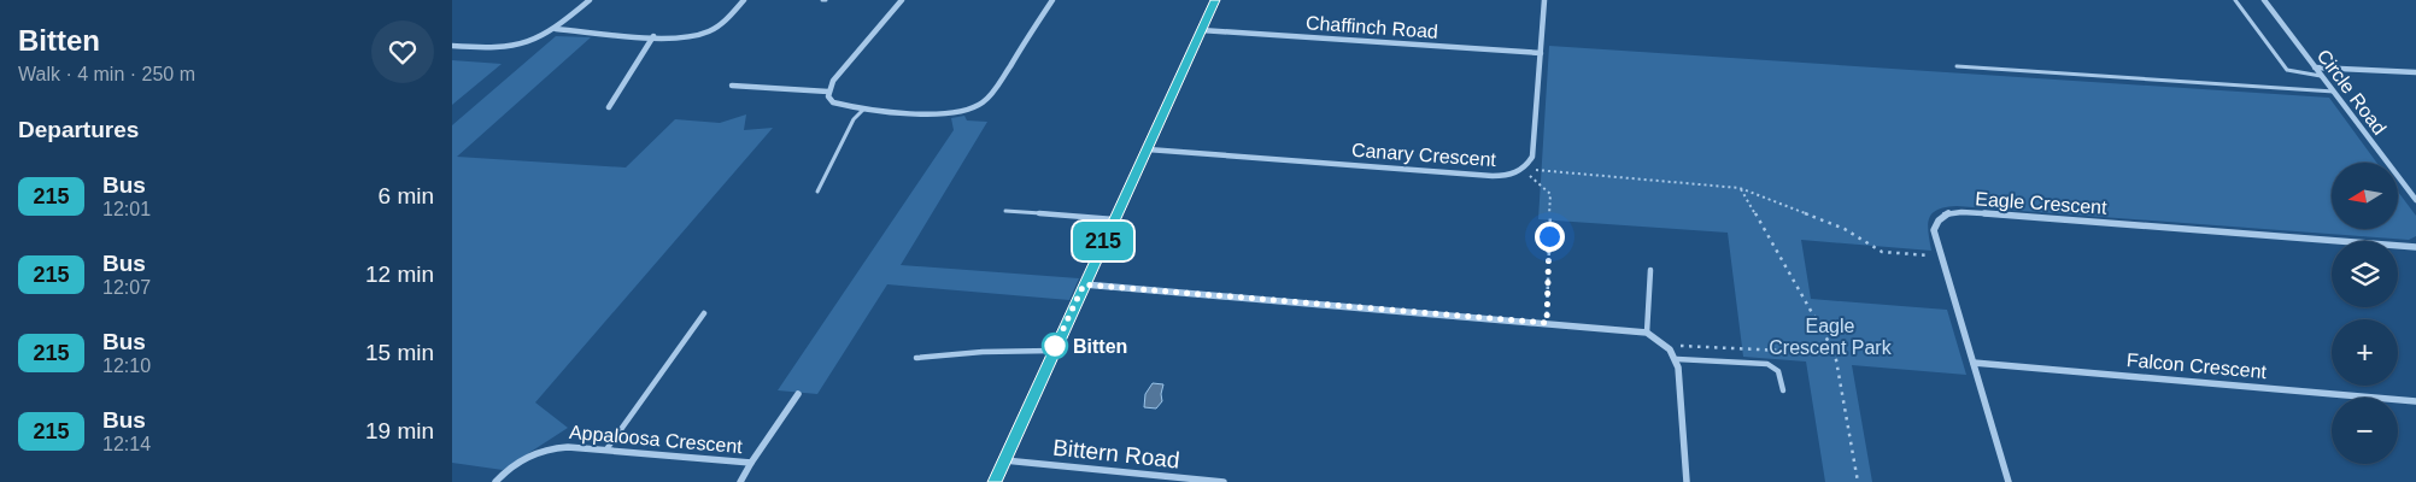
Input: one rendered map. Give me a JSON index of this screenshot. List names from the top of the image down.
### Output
{
  "streets": {
    "street": [
      "Chaffinch Road",
      "Circle Road",
      "Canary Crescent",
      "Eagle Crescent",
      "Falcon Crescent",
      "Appaloosa Crescent",
      "Bittern Road"
    ]
  },
  "crossings": [
    ["Chaffinch Road", "Canary Crescent"],
    ["Eagle Crescent", "Falcon Crescent"]
  ],
  "parks": ["Eagle Crescent Park"],
  "places": ["Bitten"],
  "lines": ["bus line 215"],
  "north": "left",
  "page": {
    "heading": [
      ["Bitten", "Walk · 4 min · 250 m"],
      "Departures"
    ],
    "on_map": "215",
    "list": [
      {
        "mark": "215",
        "name": "Bus",
        "note": "12:01",
        "value": "6 min"
      },
      {
        "mark": "215",
        "name": "Bus",
        "note": "12:07",
        "value": "12 min"
      },
      {
        "mark": "215",
        "name": "Bus",
        "note": "12:10",
        "value": "15 min"
      },
      {
        "mark": "215",
        "name": "Bus",
        "note": "12:14",
        "value": "19 min"
      }
    ],
    "map_buttons": ["+", "−"]
  }
}
